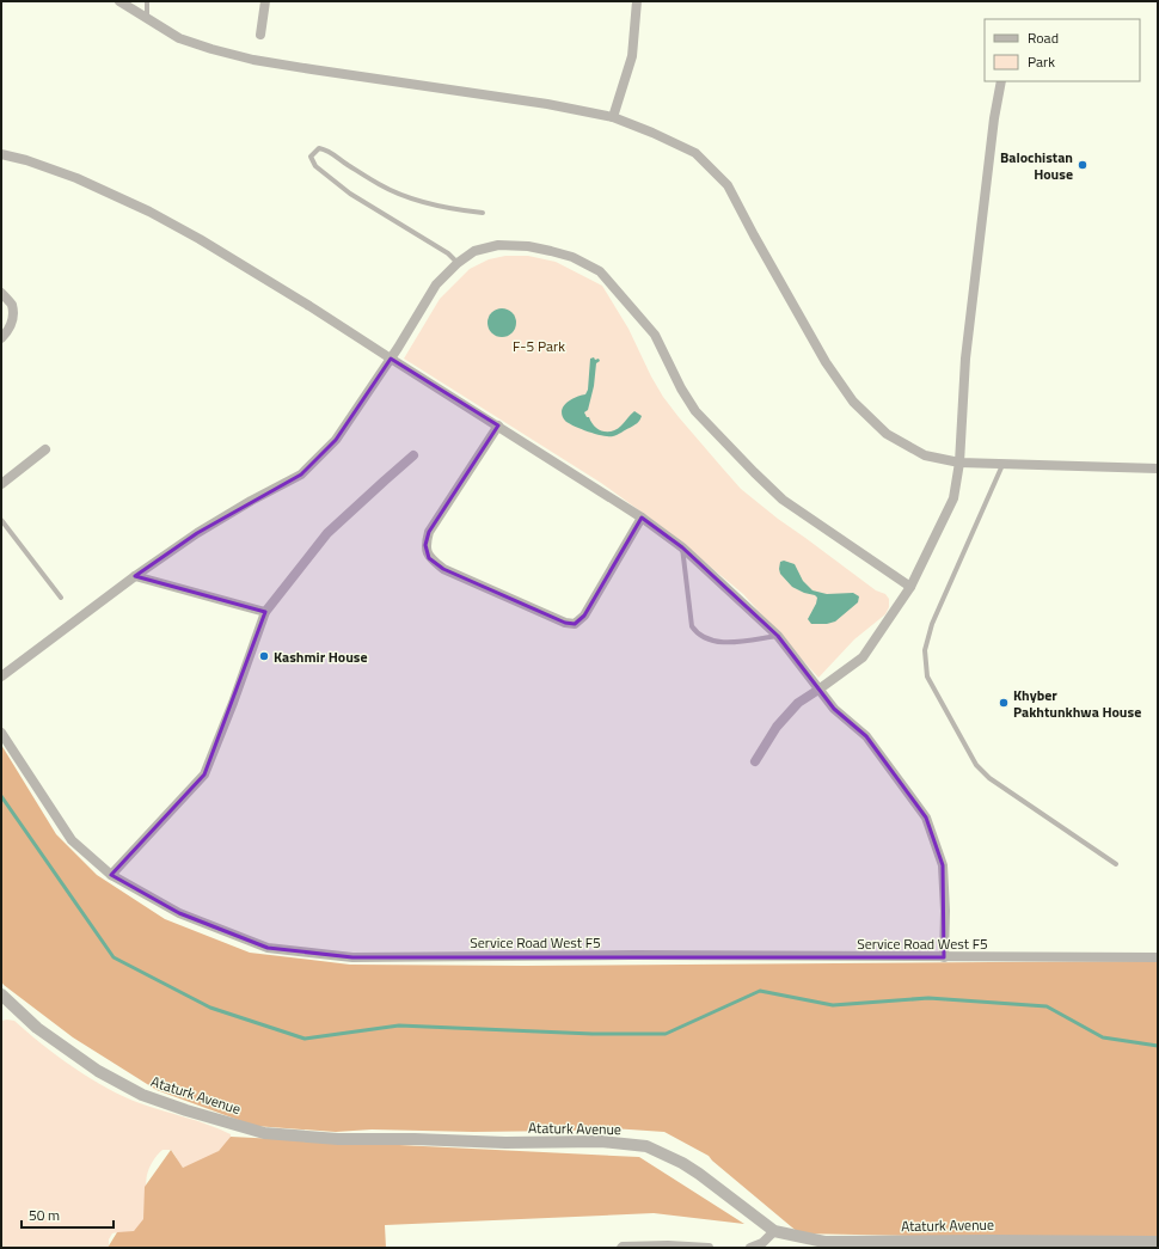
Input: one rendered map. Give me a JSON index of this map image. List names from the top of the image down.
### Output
{
  "streets": {
    "street": ["Service Road West F5", "Ataturk Avenue"]
  },
  "parks": ["F-5 Park"],
  "places": ["Balochistan House", "Kashmir House", "Khyber Pakhtunkhwa House"],
  "legend": ["Road", "Park"],
  "scale_bar": "50 m"
}
